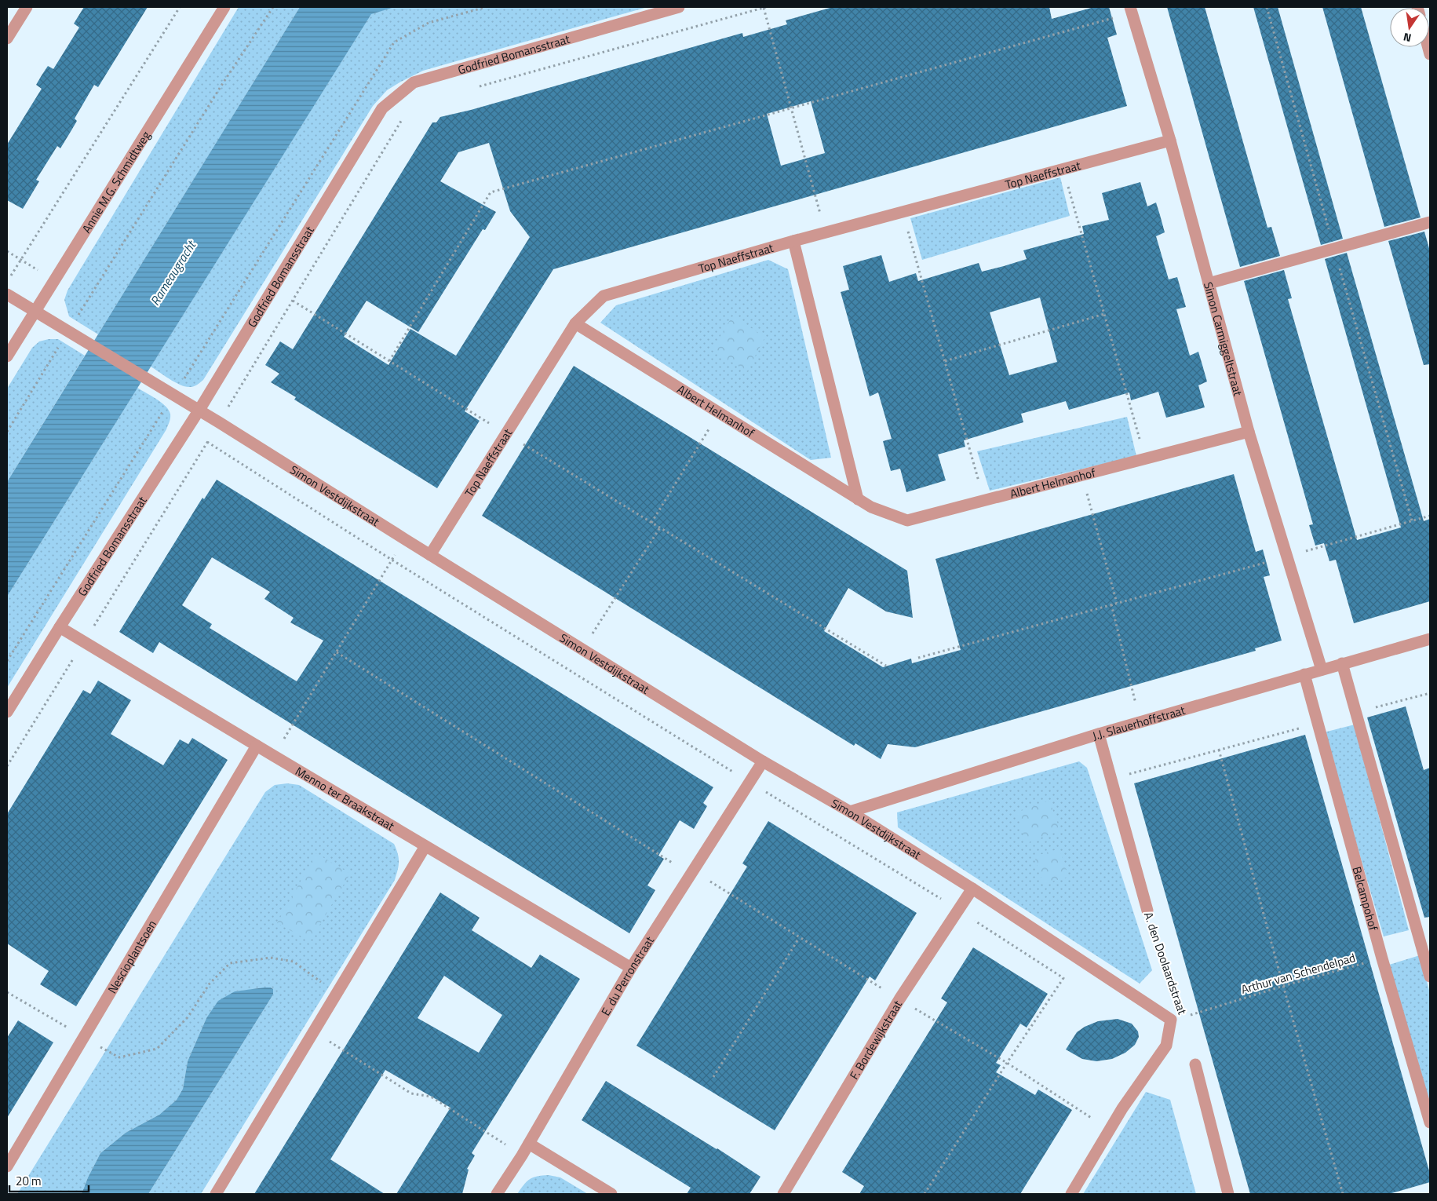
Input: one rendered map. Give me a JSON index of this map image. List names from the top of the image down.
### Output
{
  "streets": {
    "street": [
      "Godfried Bomansstraat",
      "Top Naeffstraat",
      "Annie M.G. Schmidtweg",
      "Simon Carmiggeltstraat",
      "Albert Helmanhof",
      "Simon Vestdijkstraat",
      "J.J. Slauerhoffstraat",
      "Menno ter Braakstraat",
      "Belcampohof",
      "Nescioplantsoen",
      "A. den Doolaardstraat",
      "E. du Perronstraat",
      "F. Bordewijkstraat"
    ],
    "path": ["Arthur van Schendelpad"]
  },
  "crossings": [
    ["Godfried Bomansstraat", "Simon Vestdijkstraat"],
    ["Godfried Bomansstraat", "Menno ter Braakstraat"],
    ["Top Naeffstraat", "Simon Carmiggeltstraat"],
    ["Top Naeffstraat", "Albert Helmanhof"],
    ["Top Naeffstraat", "Simon Vestdijkstraat"],
    ["Annie M.G. Schmidtweg", "Simon Vestdijkstraat"],
    ["Simon Carmiggeltstraat", "Albert Helmanhof"],
    ["Simon Carmiggeltstraat", "J.J. Slauerhoffstraat"],
    ["Simon Vestdijkstraat", "J.J. Slauerhoffstraat"],
    ["Simon Vestdijkstraat", "Arthur van Schendelpad"],
    ["Simon Vestdijkstraat", "E. du Perronstraat"],
    ["Simon Vestdijkstraat", "F. Bordewijkstraat"],
    ["J.J. Slauerhoffstraat", "Belcampohof"],
    ["J.J. Slauerhoffstraat", "A. den Doolaardstraat"],
    ["Menno ter Braakstraat", "Nescioplantsoen"],
    ["Menno ter Braakstraat", "E. du Perronstraat"],
    ["Belcampohof", "Arthur van Schendelpad"],
    ["A. den Doolaardstraat", "Arthur van Schendelpad"]
  ],
  "water": ["Rameaugracht"],
  "scale_bar": "20 m",
  "north": "bottom"
}
